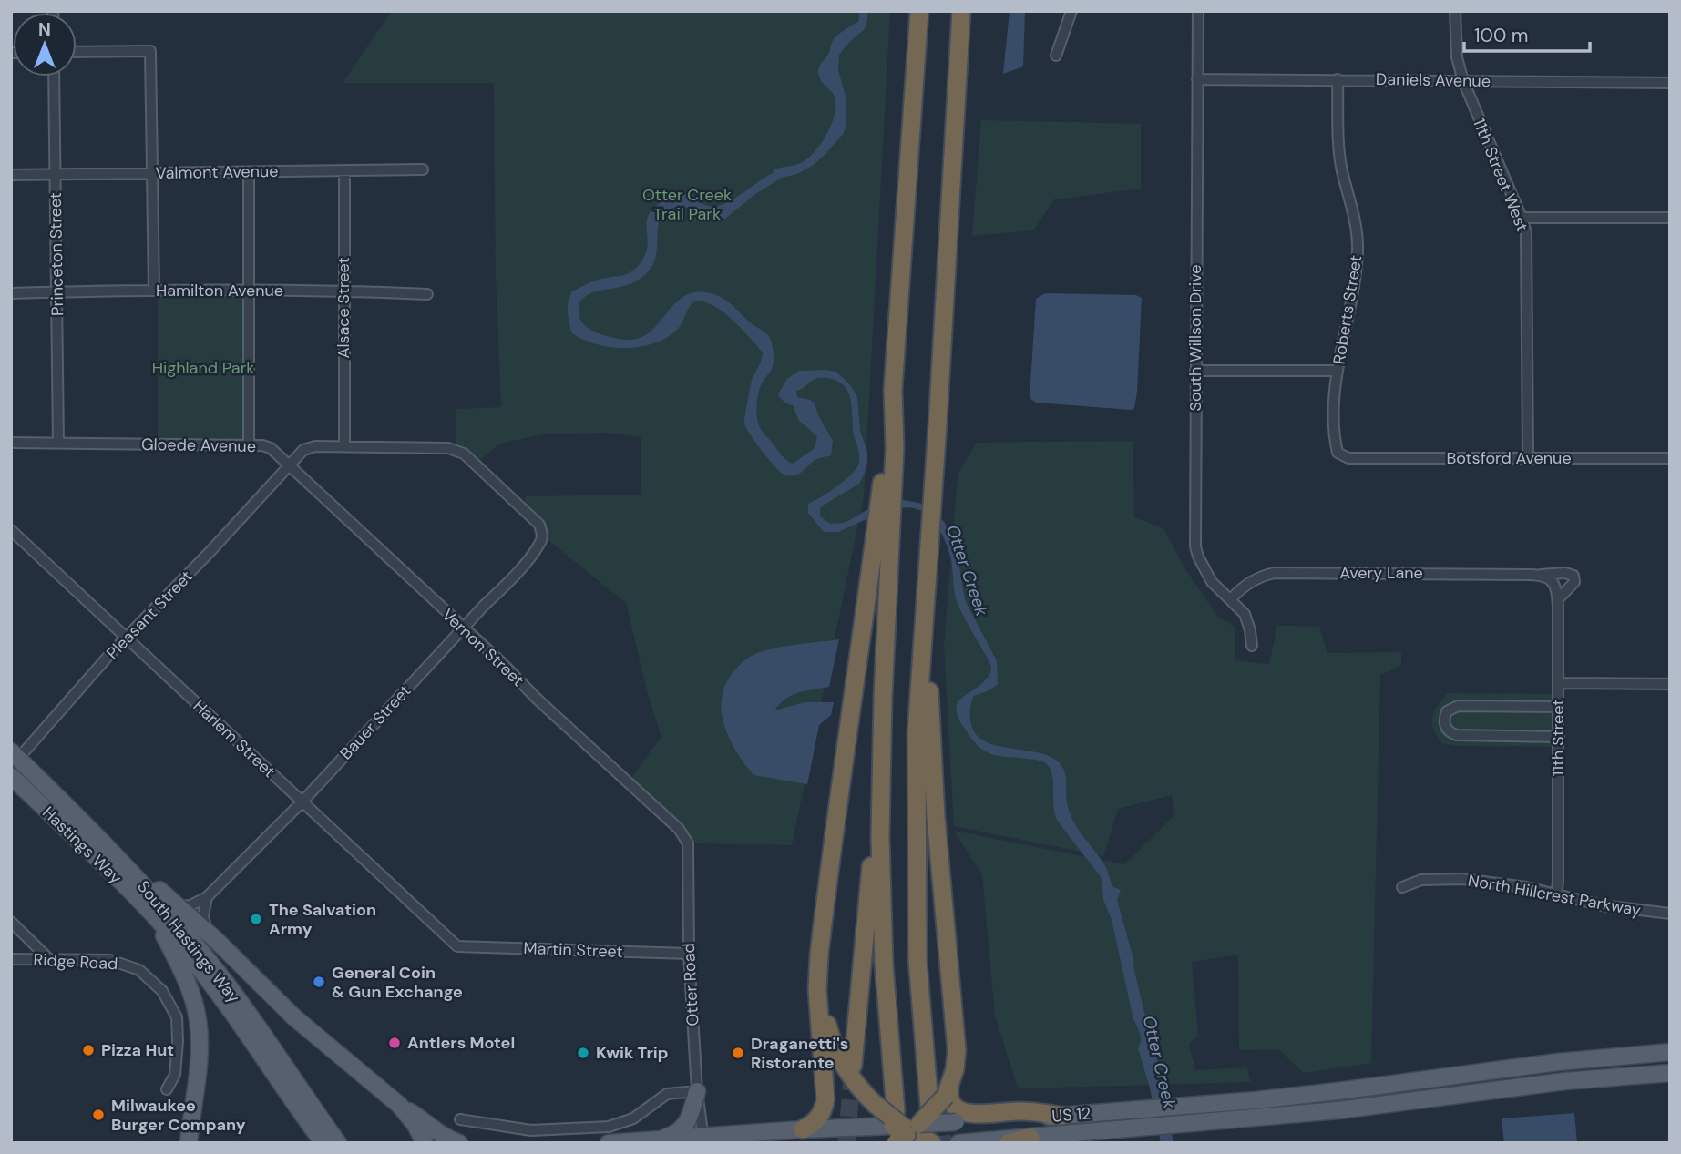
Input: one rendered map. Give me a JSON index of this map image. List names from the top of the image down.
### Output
{
  "streets": {
    "main road": ["Hastings Way", "South Hastings Way", "US 12"],
    "street": [
      "Daniels Avenue",
      "Valmont Avenue",
      "11th Street West",
      "Princeton Street",
      "Hamilton Avenue",
      "Alsace Street",
      "Roberts Street",
      "South Willson Drive",
      "Gloede Avenue",
      "Botsford Avenue",
      "Avery Lane",
      "Pleasant Street",
      "Vernon Street",
      "Bauer Street",
      "11th Street",
      "Harlem Street",
      "North Hillcrest Parkway",
      "Martin Street",
      "Ridge Road",
      "Otter Road"
    ]
  },
  "crossings": [
    ["Daniels Avenue", "11th Street West"],
    ["Daniels Avenue", "Roberts Street"],
    ["Daniels Avenue", "South Willson Drive"],
    ["Valmont Avenue", "Princeton Street"],
    ["Valmont Avenue", "Alsace Street"],
    ["11th Street West", "Botsford Avenue"],
    ["Princeton Street", "Hamilton Avenue"],
    ["Princeton Street", "Gloede Avenue"],
    ["Hamilton Avenue", "Alsace Street"],
    ["Alsace Street", "Bauer Street"],
    ["Roberts Street", "Botsford Avenue"],
    ["South Willson Drive", "Avery Lane"],
    ["Gloede Avenue", "Pleasant Street"],
    ["Gloede Avenue", "Vernon Street"],
    ["Avery Lane", "11th Street"],
    ["Pleasant Street", "Vernon Street"],
    ["Pleasant Street", "Harlem Street"],
    ["Pleasant Street", "South Hastings Way"],
    ["Vernon Street", "Bauer Street"],
    ["Vernon Street", "Otter Road"],
    ["Bauer Street", "Harlem Street"],
    ["11th Street", "North Hillcrest Parkway"],
    ["Harlem Street", "Martin Street"],
    ["Hastings Way", "South Hastings Way"],
    ["Martin Street", "Otter Road"],
    ["Otter Road", "US 12"]
  ],
  "water": ["Otter Creek"],
  "parks": ["Otter Creek Trail Park", "Highland Park"],
  "places": [
    "The Salvation Army",
    "General Coin & Gun Exchange",
    "Antlers Motel",
    "Pizza Hut",
    "Kwik Trip",
    "Draganetti's Ristorante",
    "Milwaukee Burger Company"
  ],
  "scale_bar": "100 m",
  "north": "top"
}
